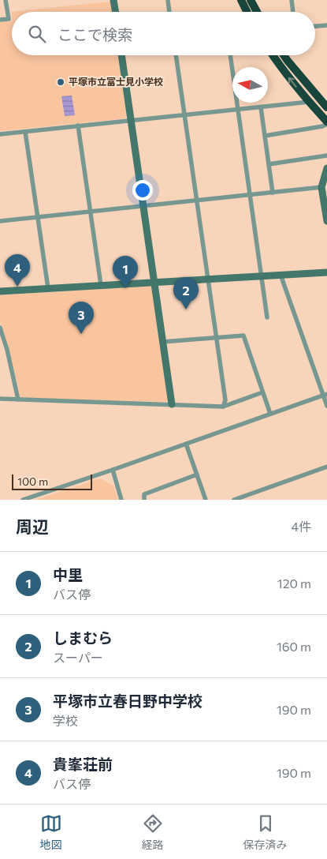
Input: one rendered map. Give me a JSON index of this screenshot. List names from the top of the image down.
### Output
{
  "places": ["平塚市立富士見小学校"],
  "scale_bar": "100 m",
  "north": "left",
  "page": {
    "search": "ここで検索",
    "pins": [
      "4",
      "1",
      "2",
      "3"
    ],
    "scale": "100 m",
    "heading": ["周辺", "4件"],
    "list": [
      {
        "mark": "1",
        "name": "中里",
        "note": "バス停",
        "value": "120 m"
      },
      {
        "mark": "2",
        "name": "しまむら",
        "note": "スーパー",
        "value": "160 m"
      },
      {
        "mark": "3",
        "name": "平塚市立春日野中学校",
        "note": "学校",
        "value": "190 m"
      },
      {
        "mark": "4",
        "name": "貴峯荘前",
        "note": "バス停",
        "value": "190 m"
      }
    ],
    "nav": ["地図", "経路", "保存済み"]
  }
}
